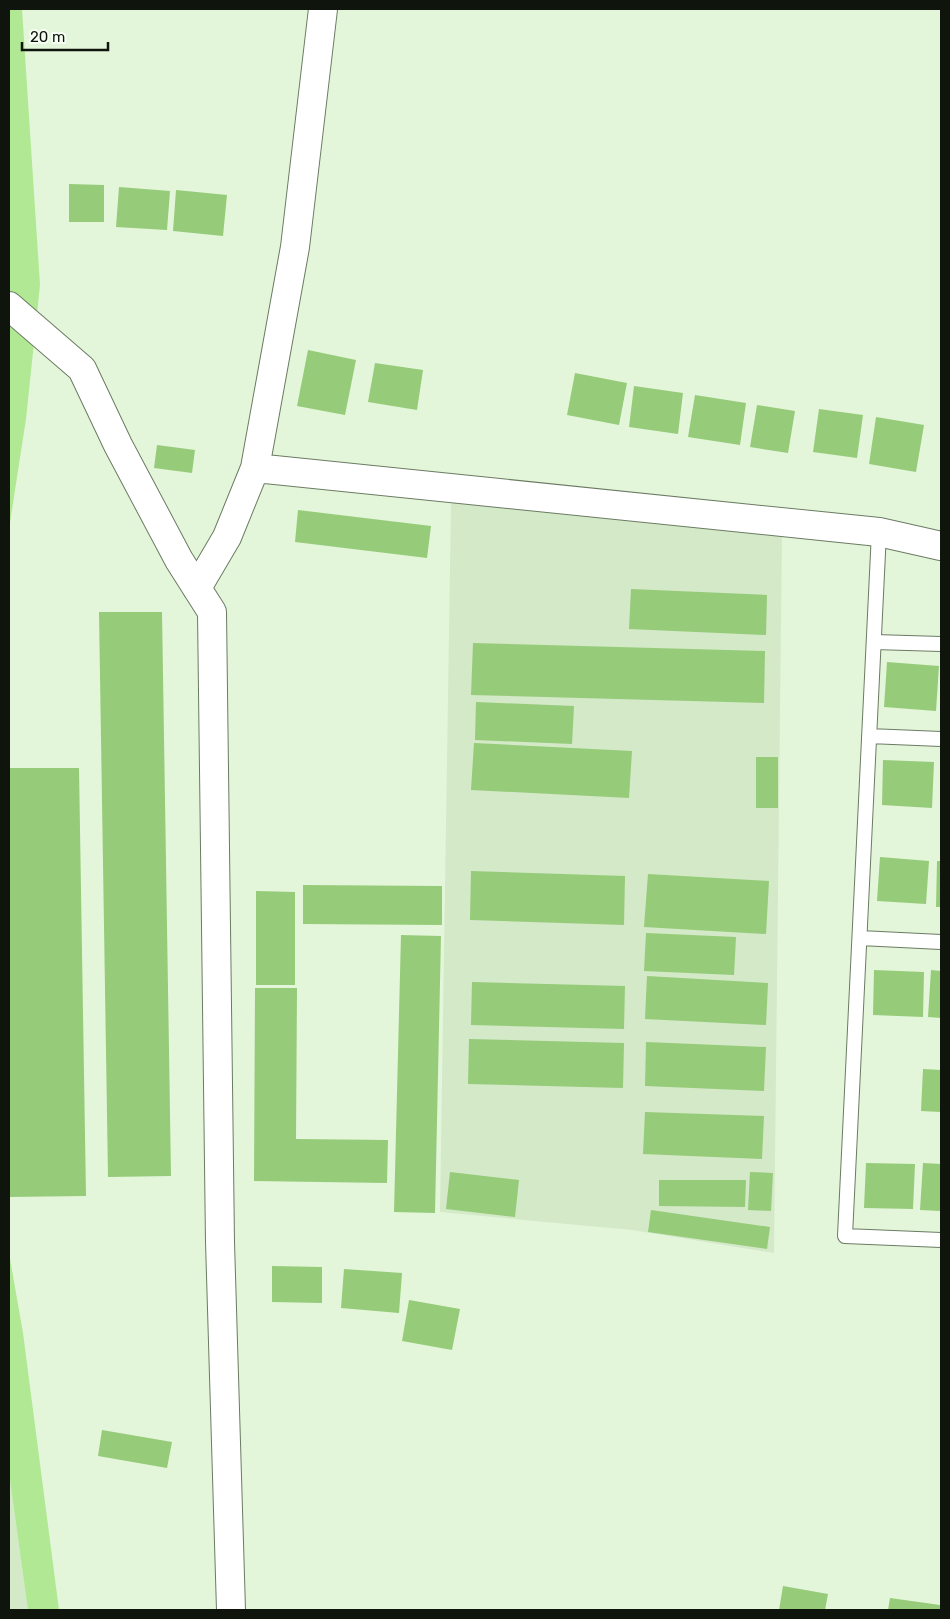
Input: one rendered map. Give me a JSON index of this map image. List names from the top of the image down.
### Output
{
  "scale_bar": "20 m"
}
